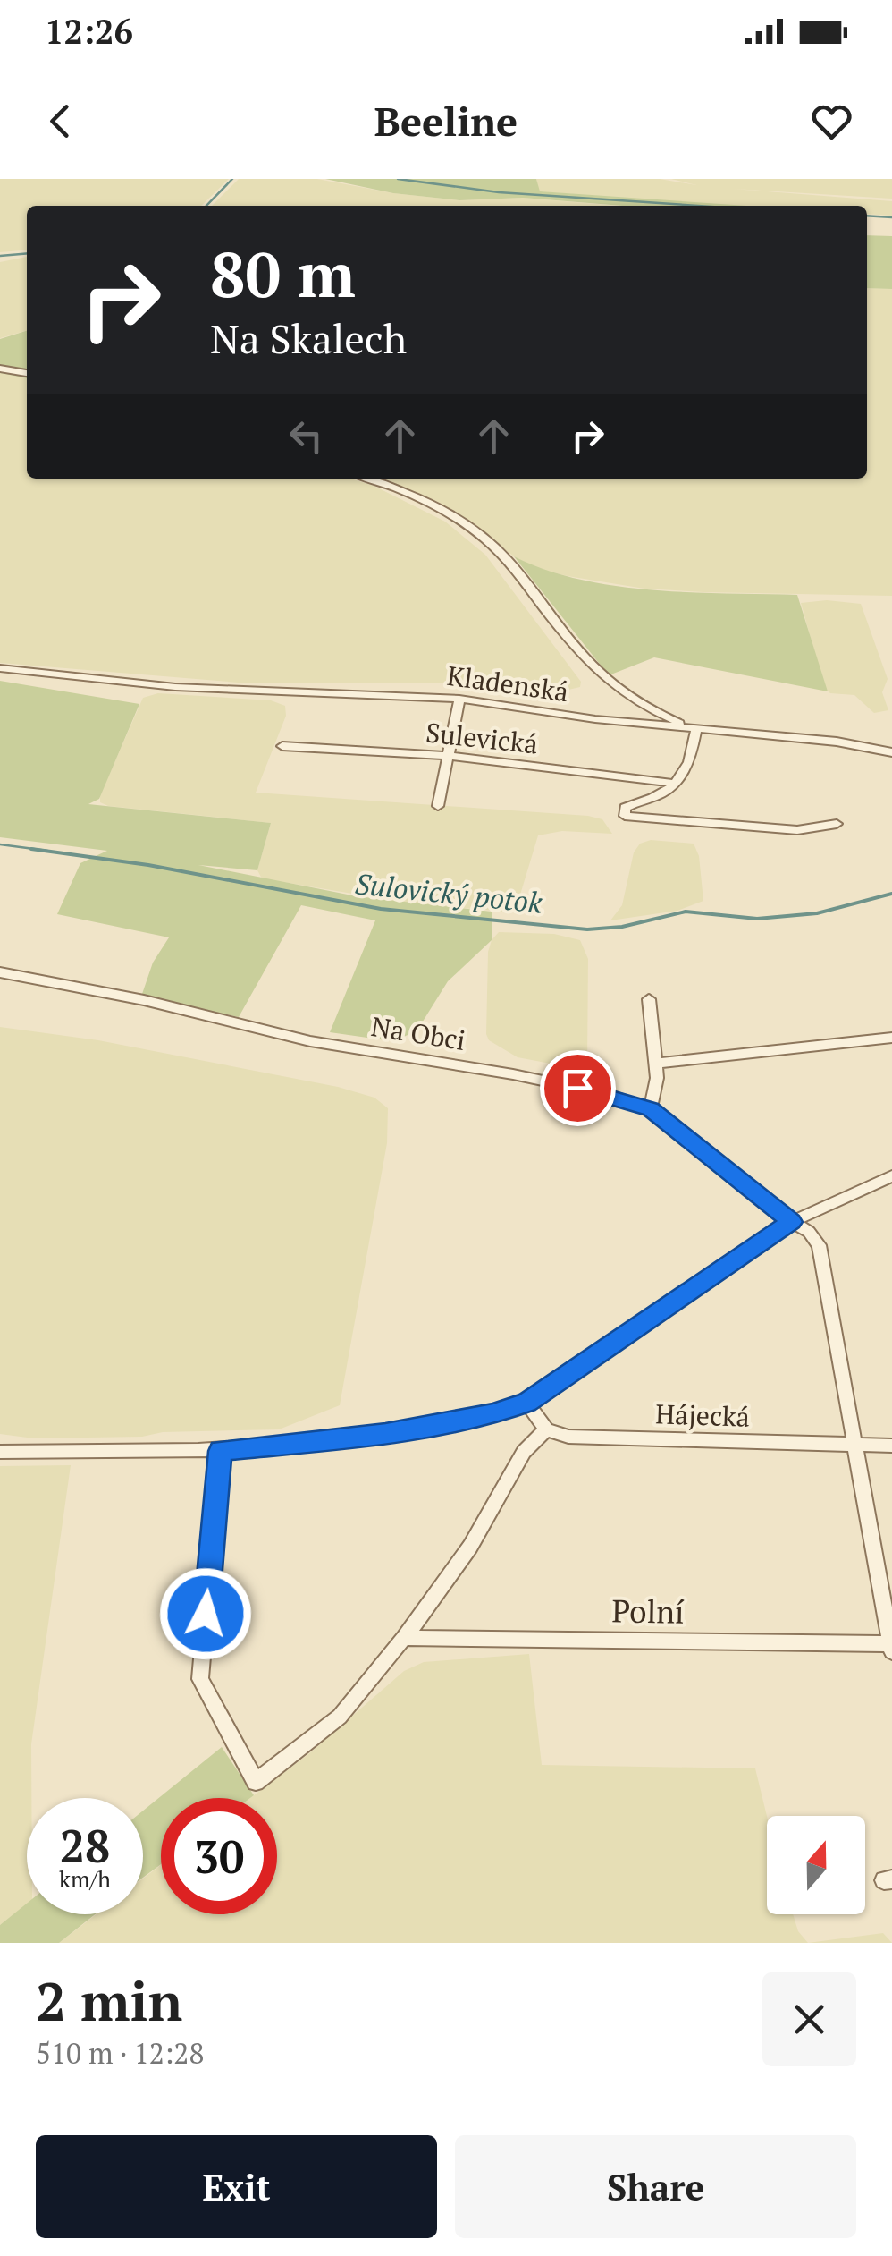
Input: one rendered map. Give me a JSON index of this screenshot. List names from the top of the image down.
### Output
{
  "streets": {
    "street": [
      "Kladenská",
      "Sulevická",
      "Na Obci",
      "Hájecká",
      "Polní"
    ]
  },
  "crossings": [
    ["Na Obci", "Hájecká"],
    ["Na Obci", "Polní"]
  ],
  "water": ["Sulovický potok"],
  "north": "top",
  "page": {
    "status": "12:26",
    "header": "Beeline",
    "turn": ["80 m", "Na Skalech"],
    "speed": "28 km/h",
    "limit": "30",
    "heading": ["2 min", "510 m · 12:28"],
    "buttons": ["Exit", "Share"]
  }
}
